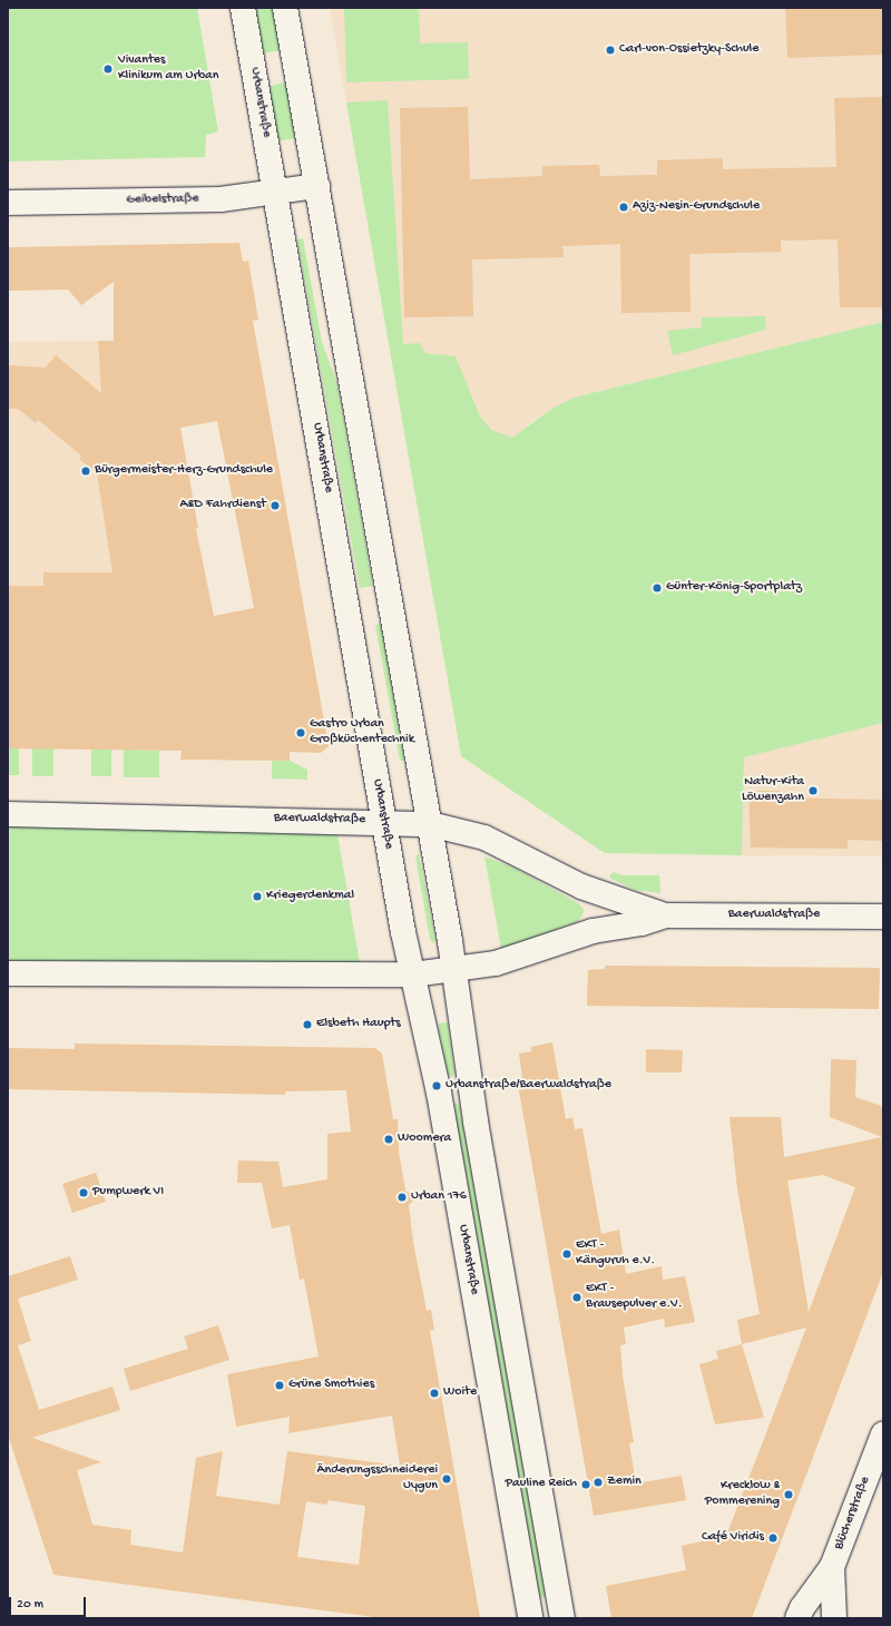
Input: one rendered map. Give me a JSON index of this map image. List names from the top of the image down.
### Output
{
  "streets": {
    "main road": [
      "Urbanstraße",
      "Geibelstraße",
      "Baerwaldstraße",
      "Blücherstraße"
    ]
  },
  "crossings": [
    ["Urbanstraße", "Geibelstraße"],
    ["Urbanstraße", "Baerwaldstraße"]
  ],
  "places": [
    "Carl-von-Ossietzky-Schule",
    "Vivantes Klinikum am Urban",
    "Aziz-Nesin-Grundschule",
    "Bürgermeister-Herz-Grundschule",
    "A&D Fahrdienst",
    "Günter-König-Sportplatz",
    "Gastro Urban Großküchentechnik",
    "Natur-Kita Löwenzahn",
    "Kriegerdenkmal",
    "Elsbeth Haupts",
    "Urbanstraße/Baerwaldstraße",
    "Woomera",
    "Pumpwerk VI",
    "Urban 176",
    "EKT - Känguruh e.V.",
    "EKT - Brausepulver e.V.",
    "Grüne Smothies",
    "Woite",
    "Änderungsschneiderei Uygun",
    "Zemin",
    "Pauline Reich",
    "Krecklow & Pommerening",
    "Café Viridis"
  ],
  "scale_bar": "20 m"
}
